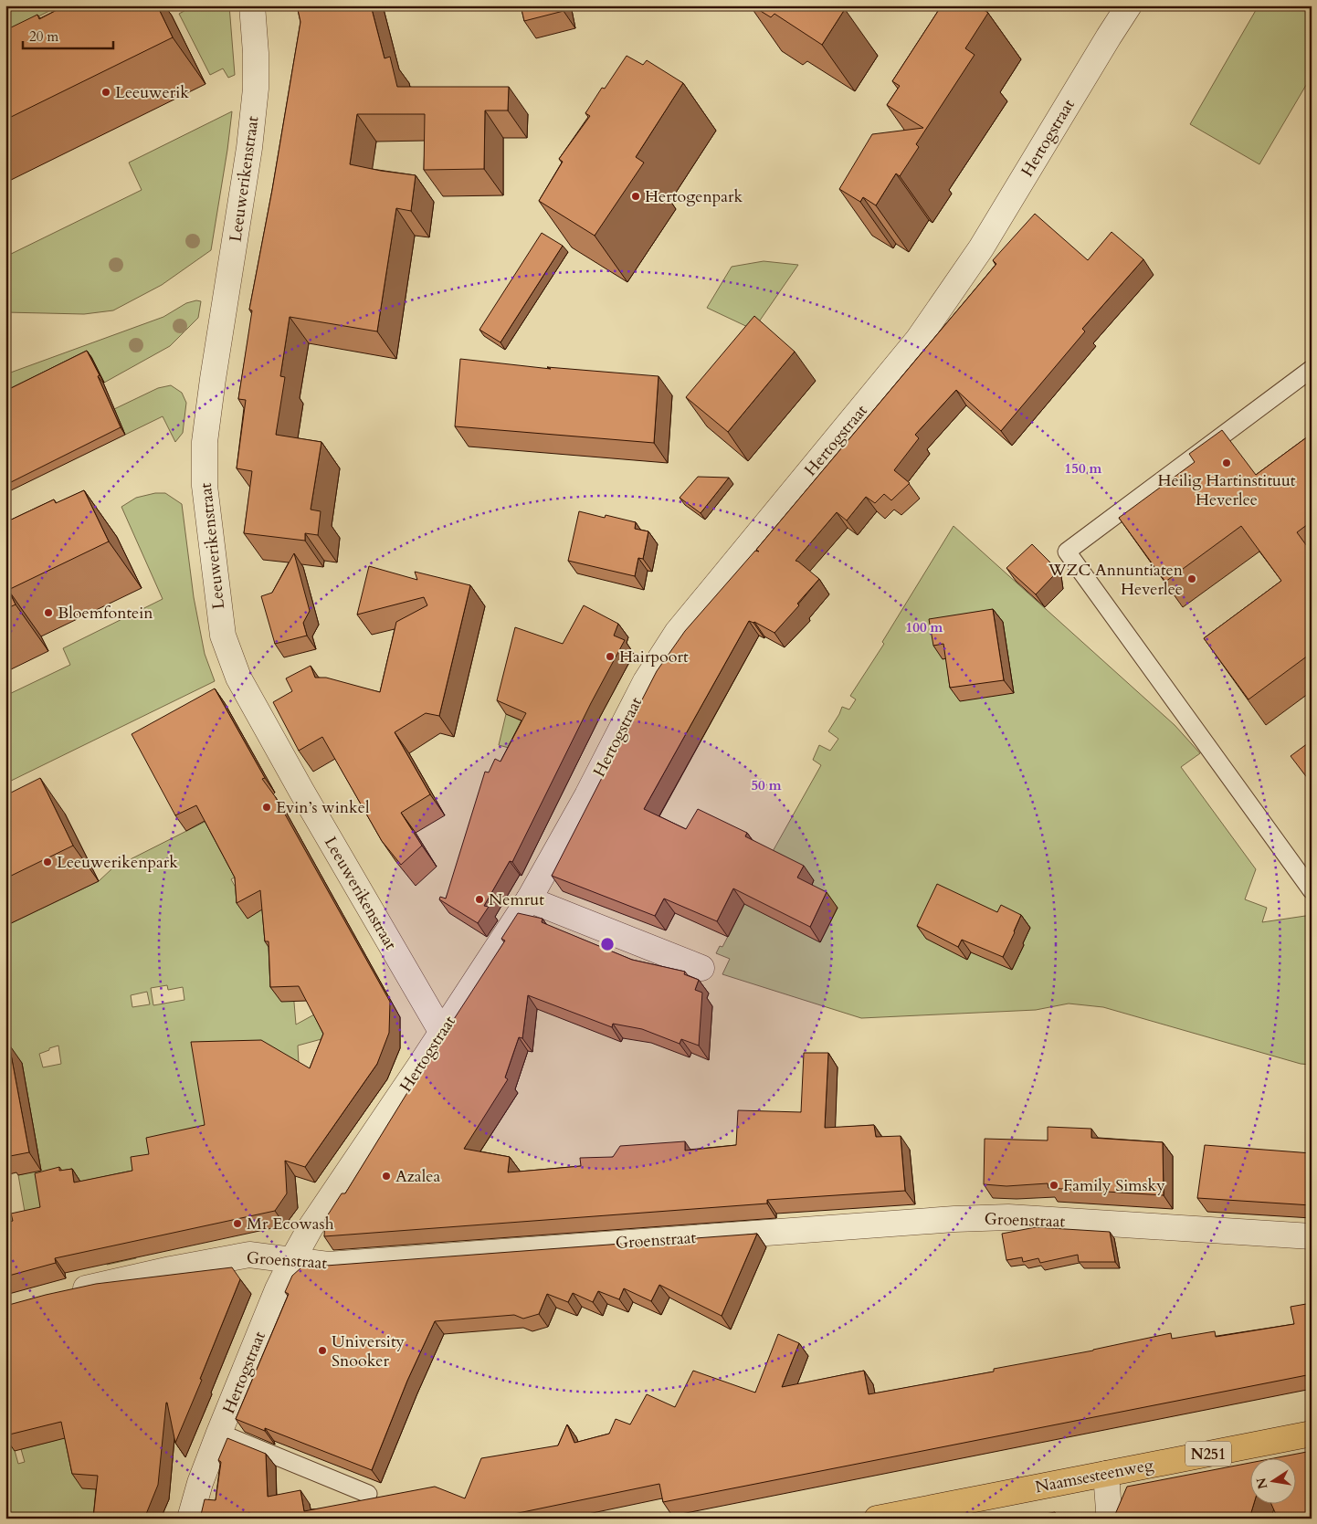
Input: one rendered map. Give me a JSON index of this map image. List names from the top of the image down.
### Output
{
  "streets": {
    "main road": ["N251", "Naamsesteenweg"],
    "street": ["Hertogstraat", "Leeuwerikenstraat", "Groenstraat"]
  },
  "crossings": [
    ["Hertogstraat", "Leeuwerikenstraat"],
    ["Hertogstraat", "Groenstraat"]
  ],
  "places": [
    "Leeuwerik",
    "Hertogenpark",
    "Heilig Hartinstituut Heverlee",
    "WZC Annuntiaten Heverlee",
    "Bloemfontein",
    "Hairpoort",
    "Evin’s winkel",
    "Leeuwerikenpark",
    "Nemrut",
    "Azalea",
    "Family Simsky",
    "Mr Ecowash",
    "University Snooker"
  ],
  "scale_bar": "20 m",
  "north": "left",
  "rings": ["150 m", "100 m", "50 m"]
}
